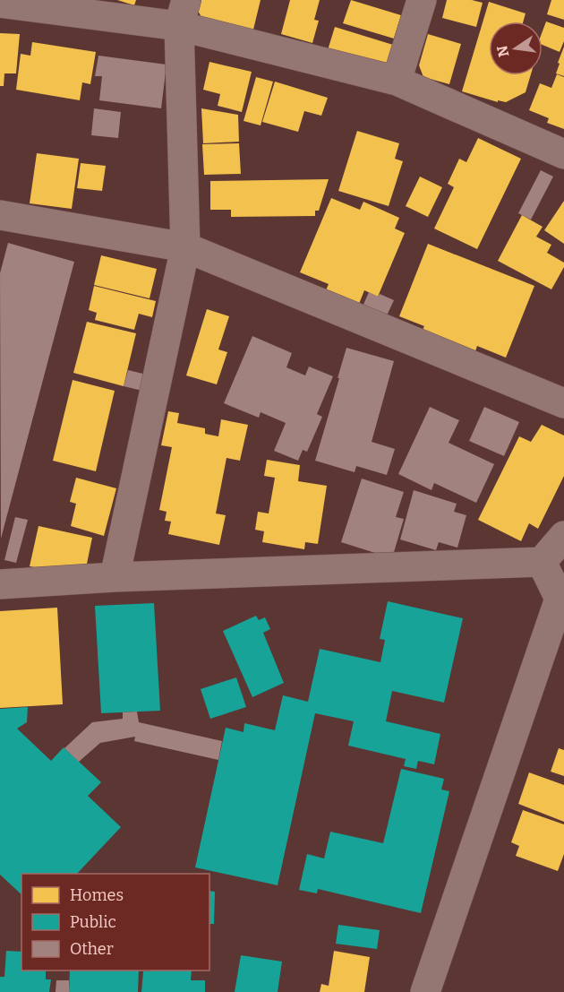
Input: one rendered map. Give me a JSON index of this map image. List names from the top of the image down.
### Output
{
  "legend": ["Homes", "Public", "Other"],
  "north": "left"
}
